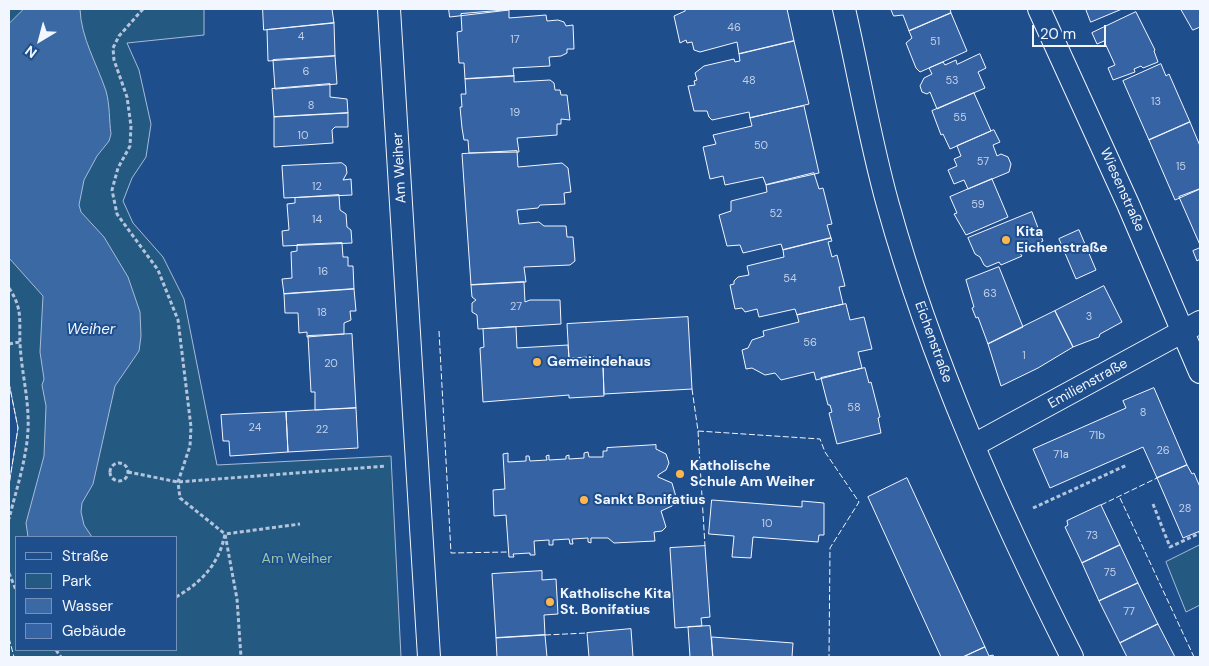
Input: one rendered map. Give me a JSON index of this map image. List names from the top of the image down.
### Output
{
  "streets": {
    "street": [
      "Am Weiher",
      "Wiesenstraße",
      "Eichenstraße",
      "Emilienstraße"
    ]
  },
  "crossings": [
    ["Wiesenstraße", "Emilienstraße"],
    ["Eichenstraße", "Emilienstraße"]
  ],
  "water": ["Weiher"],
  "parks": ["Am Weiher"],
  "places": [
    "Kita Eichenstraße",
    "Gemeindehaus",
    "Katholische Schule Am Weiher",
    "Sankt Bonifatius",
    "Katholische Kita St. Bonifatius"
  ],
  "house_numbers": [
    "46",
    "4",
    "17",
    "51",
    "6",
    "48",
    "53",
    "13",
    "8",
    "19",
    "55",
    "10",
    "50",
    "57",
    "15",
    "12",
    "59",
    "52",
    "14",
    "16",
    "54",
    "63",
    "27",
    "18",
    "3",
    "56",
    "1",
    "20",
    "58",
    "8",
    "24",
    "22",
    "71b",
    "26",
    "71a",
    "28",
    "10",
    "73",
    "75",
    "77"
  ],
  "legend": [
    "Straße",
    "Park",
    "Wasser",
    "Gebäude"
  ],
  "scale_bar": "20 m",
  "north": "bottom left"
}
